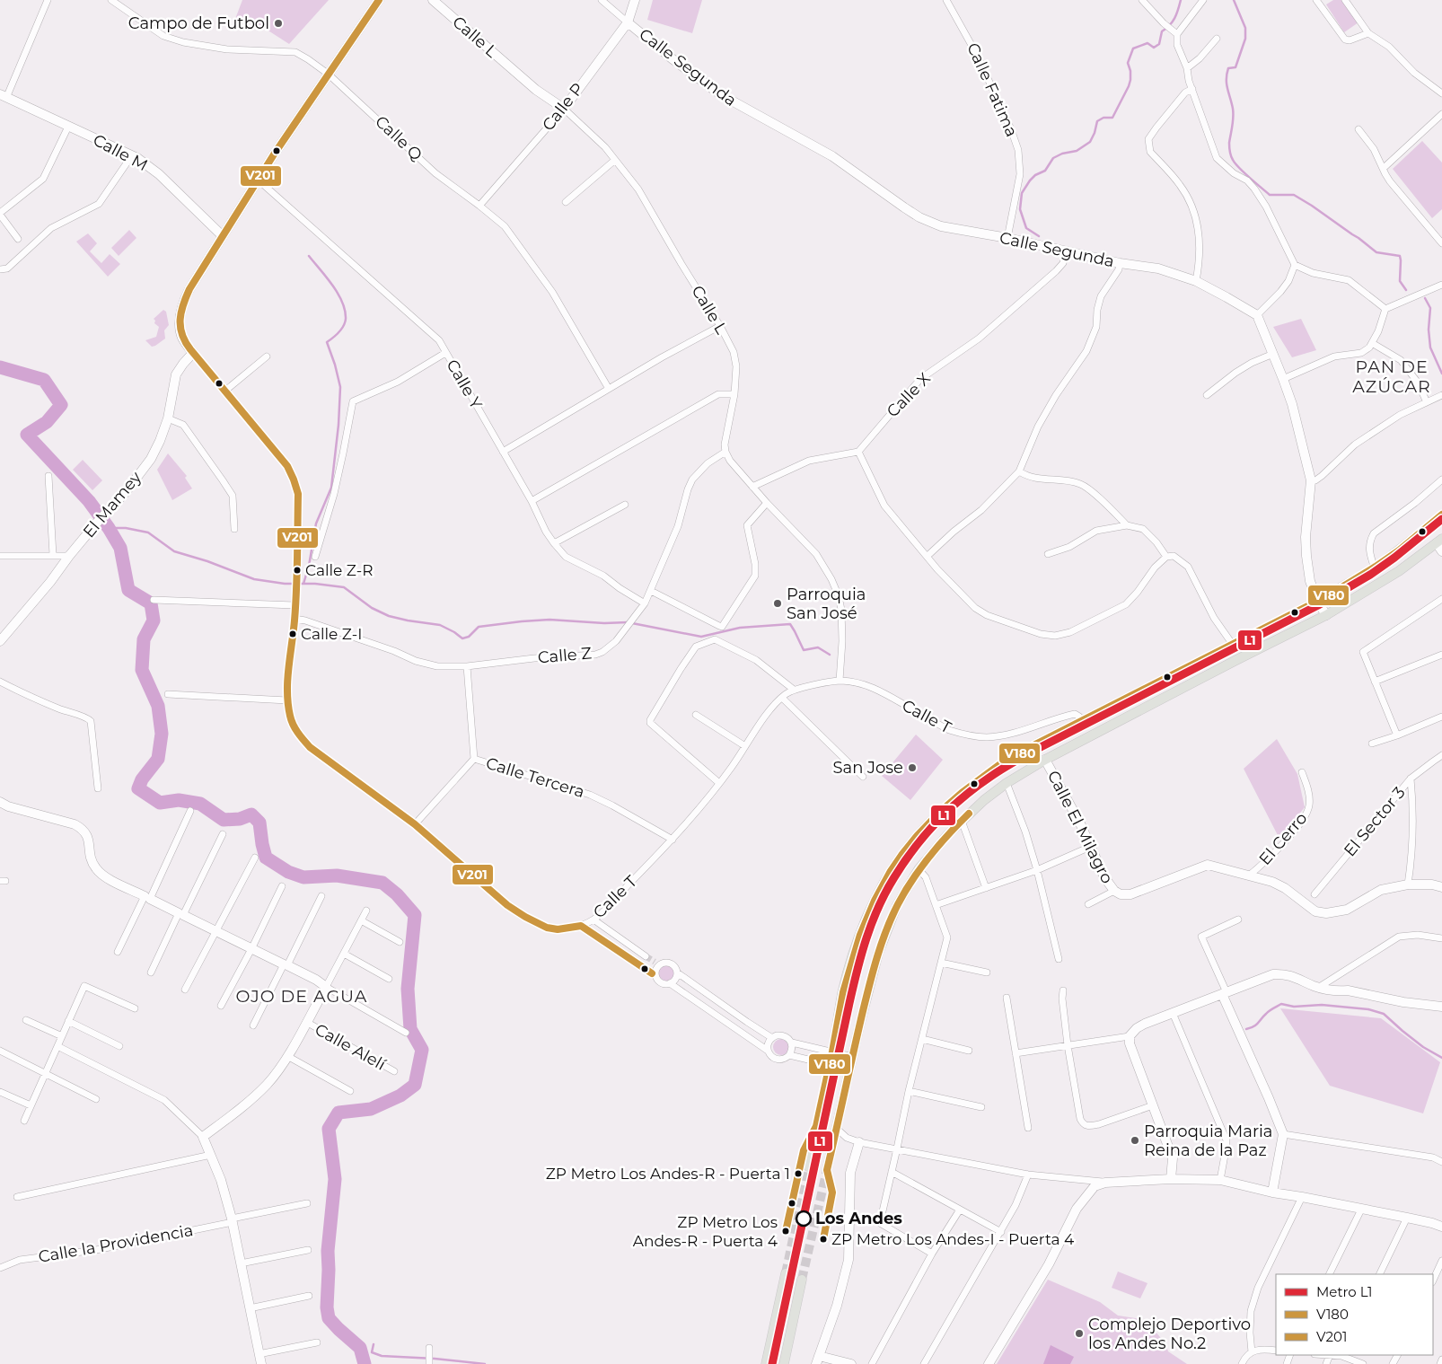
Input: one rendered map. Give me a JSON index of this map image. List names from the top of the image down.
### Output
{
  "streets": {
    "street": [
      "Calle L",
      "Calle Segunda",
      "Calle Fatima",
      "Calle P",
      "Calle Q",
      "Calle M",
      "Calle Y",
      "Calle X",
      "El Mamey",
      "Calle Z",
      "Calle T",
      "Calle Tercera",
      "El Sector 3",
      "Calle El Milagro",
      "El Cerro",
      "Calle Alelí",
      "Calle la Providencia"
    ]
  },
  "crossings": [
    ["Calle L", "Calle P"],
    ["Calle L", "Calle Z"],
    ["Calle Segunda", "Calle Fatima"],
    ["Calle Segunda", "Calle P"],
    ["Calle Segunda", "Calle X"],
    ["Calle P", "Calle Q"],
    ["Calle Q", "Calle T"],
    ["Calle M", "Calle T"],
    ["Calle Y", "Calle Z"],
    ["Calle Y", "Calle T"],
    ["El Mamey", "Calle T"],
    ["Calle Z", "Calle T"],
    ["Calle T", "Calle Tercera"],
    ["Calle El Milagro", "El Cerro"]
  ],
  "districts": ["PAN DE AZÚCAR", "OJO DE AGUA"],
  "places": [
    "Campo de Futbol",
    "Calle Z-R",
    "Parroquia San José",
    "Calle Z-I",
    "San Jose",
    "Parroquia Maria Reina de la Paz",
    "ZP Metro Los Andes-R - Puerta 1",
    "Los Andes",
    "ZP Metro Los Andes-R - Puerta 4",
    "ZP Metro Los Andes-I - Puerta 4",
    "Complejo Deportivo los Andes No.2"
  ],
  "lines": ["transit line V201", "transit line V180", "metro line L1"],
  "legend": ["Metro L1", "V180", "V201"]
}
